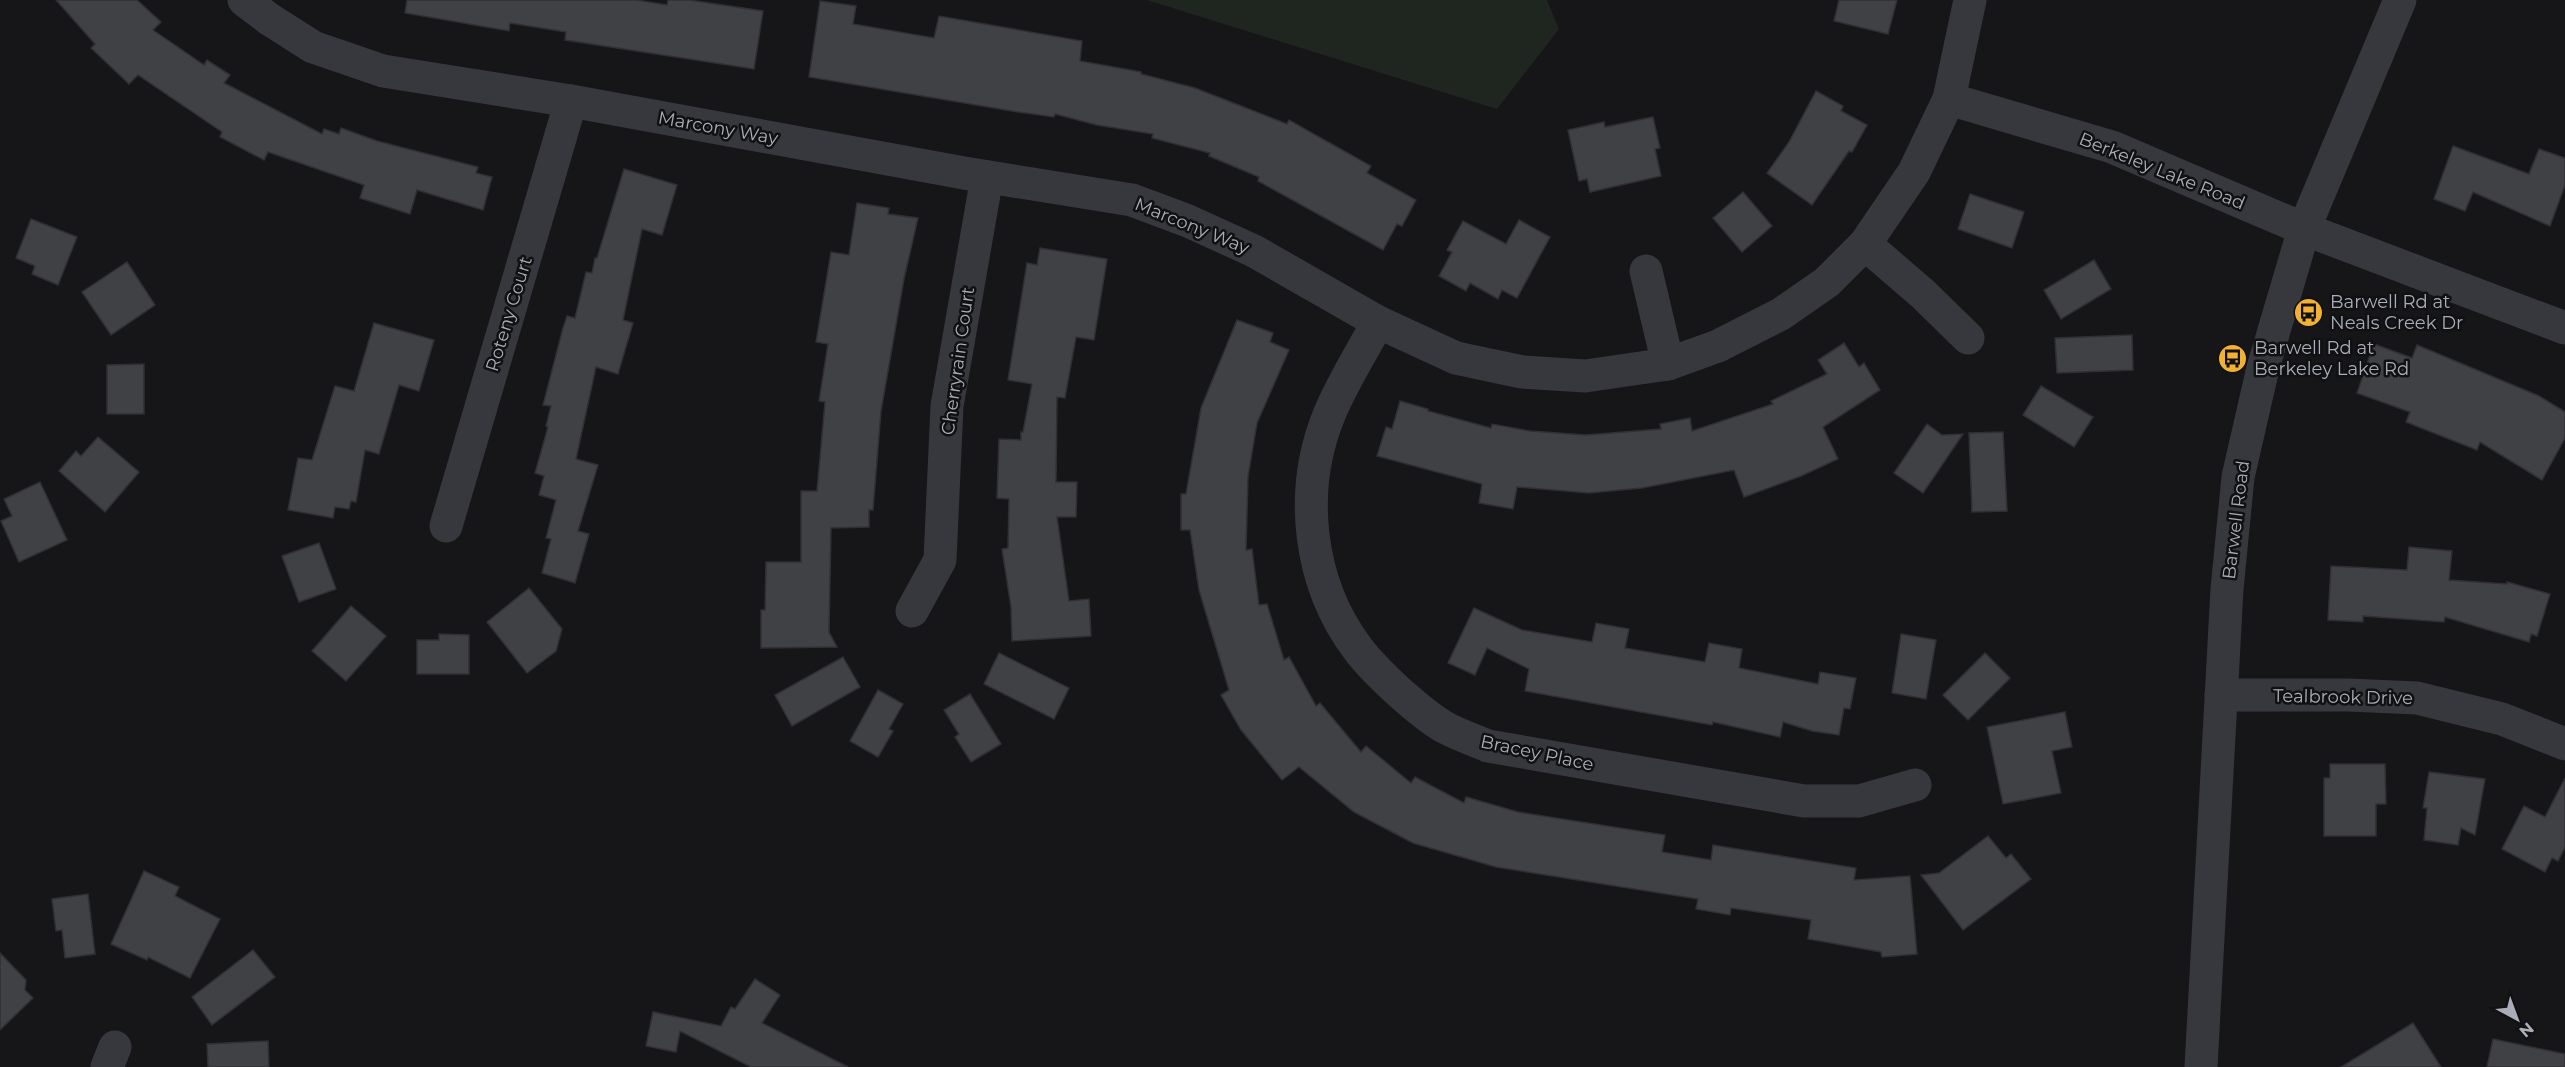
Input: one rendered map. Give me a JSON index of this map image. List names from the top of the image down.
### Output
{
  "streets": {
    "street": [
      "Marcony Way",
      "Berkeley Lake Road",
      "Roteny Court",
      "Cherryrain Court",
      "Barwell Road",
      "Tealbrook Drive",
      "Bracey Place"
    ]
  },
  "crossings": [
    ["Marcony Way", "Berkeley Lake Road"],
    ["Marcony Way", "Roteny Court"],
    ["Marcony Way", "Cherryrain Court"],
    ["Marcony Way", "Bracey Place"],
    ["Berkeley Lake Road", "Barwell Road"],
    ["Barwell Road", "Tealbrook Drive"]
  ],
  "places": {
    "bus stop": ["Barwell Rd at Neals Creek Dr", "Barwell Rd at Berkeley Lake Rd"]
  },
  "north": "bottom right"
}
